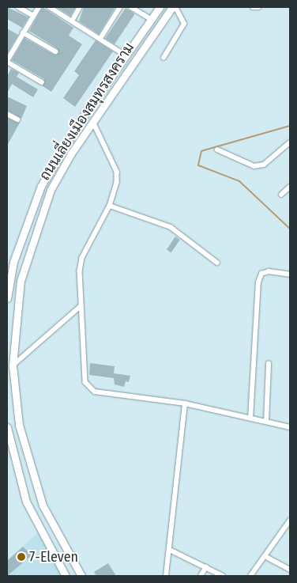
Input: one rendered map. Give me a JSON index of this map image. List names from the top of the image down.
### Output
{
  "streets": {
    "main road": ["ถนนเลี่ยงเมืองสมุทรสงคราม"]
  },
  "places": ["7-Eleven"]
}
